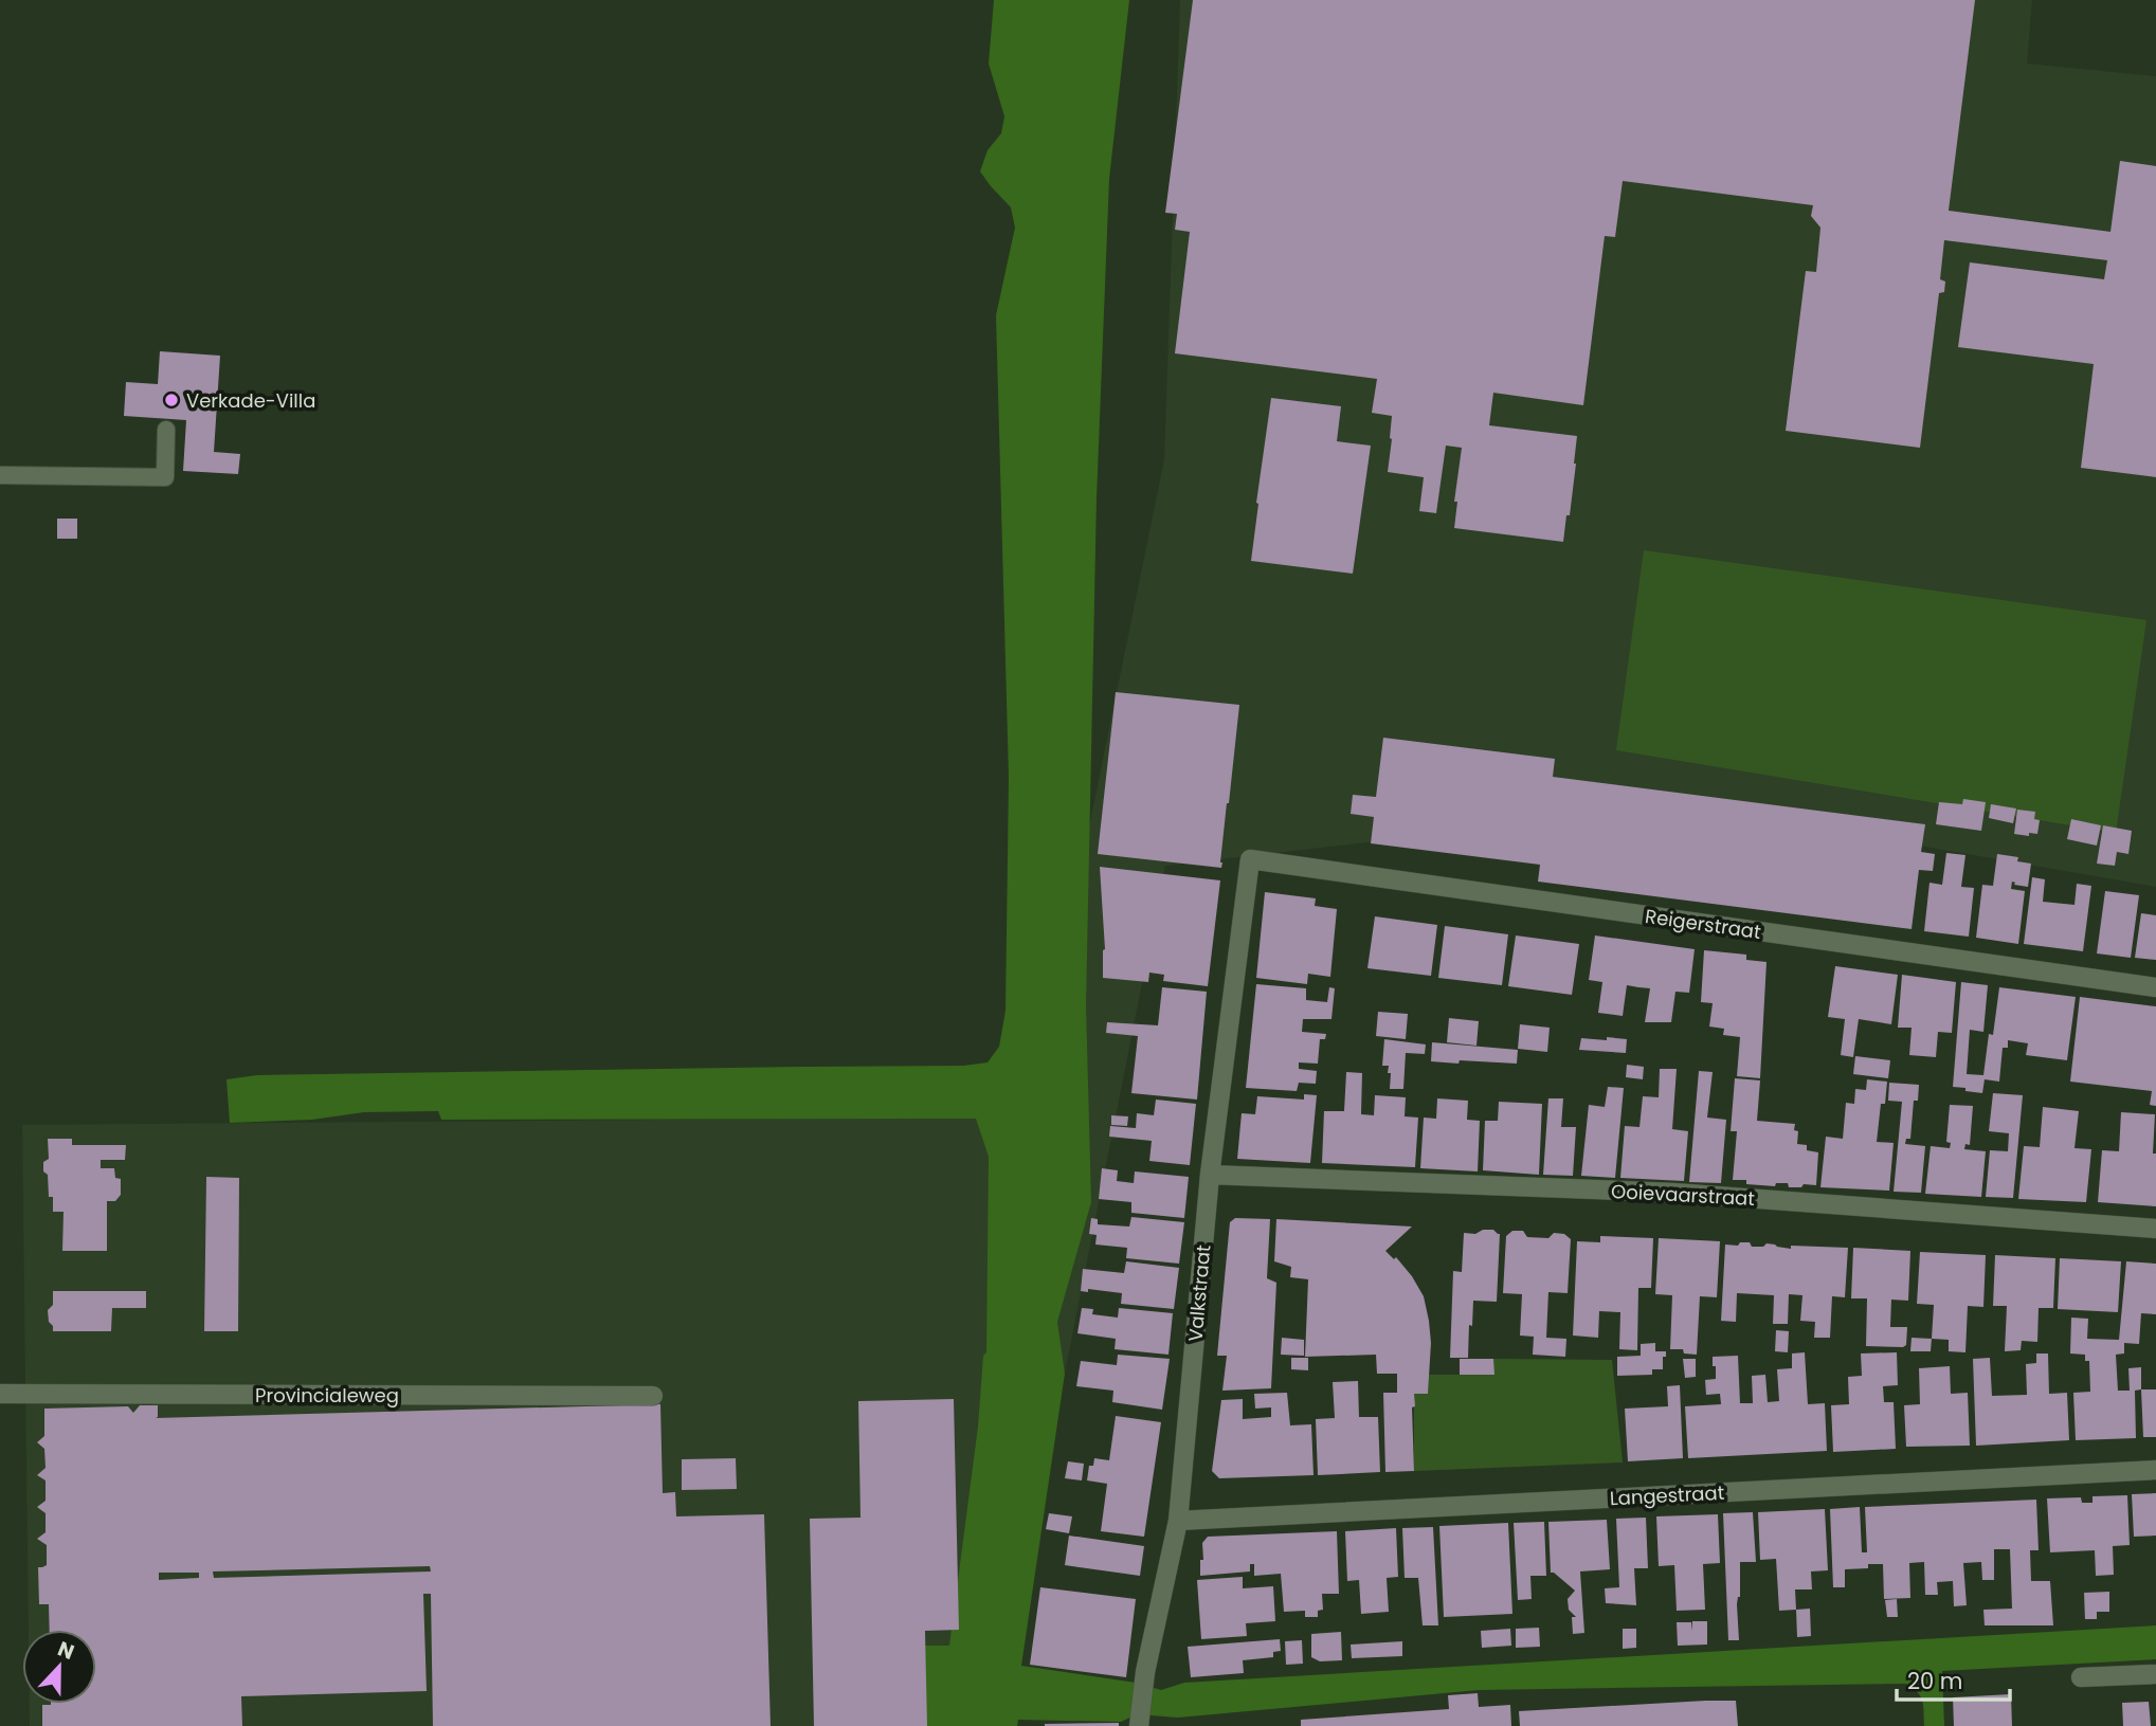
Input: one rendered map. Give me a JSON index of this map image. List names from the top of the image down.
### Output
{
  "streets": {
    "street": [
      "Reigerstraat",
      "Ooievaarstraat",
      "Valkstraat",
      "Provincialeweg",
      "Langestraat"
    ]
  },
  "crossings": [
    ["Reigerstraat", "Valkstraat"],
    ["Ooievaarstraat", "Valkstraat"],
    ["Valkstraat", "Langestraat"]
  ],
  "places": ["Verkade-Villa"],
  "scale_bar": "20 m",
  "north": "top"
}
